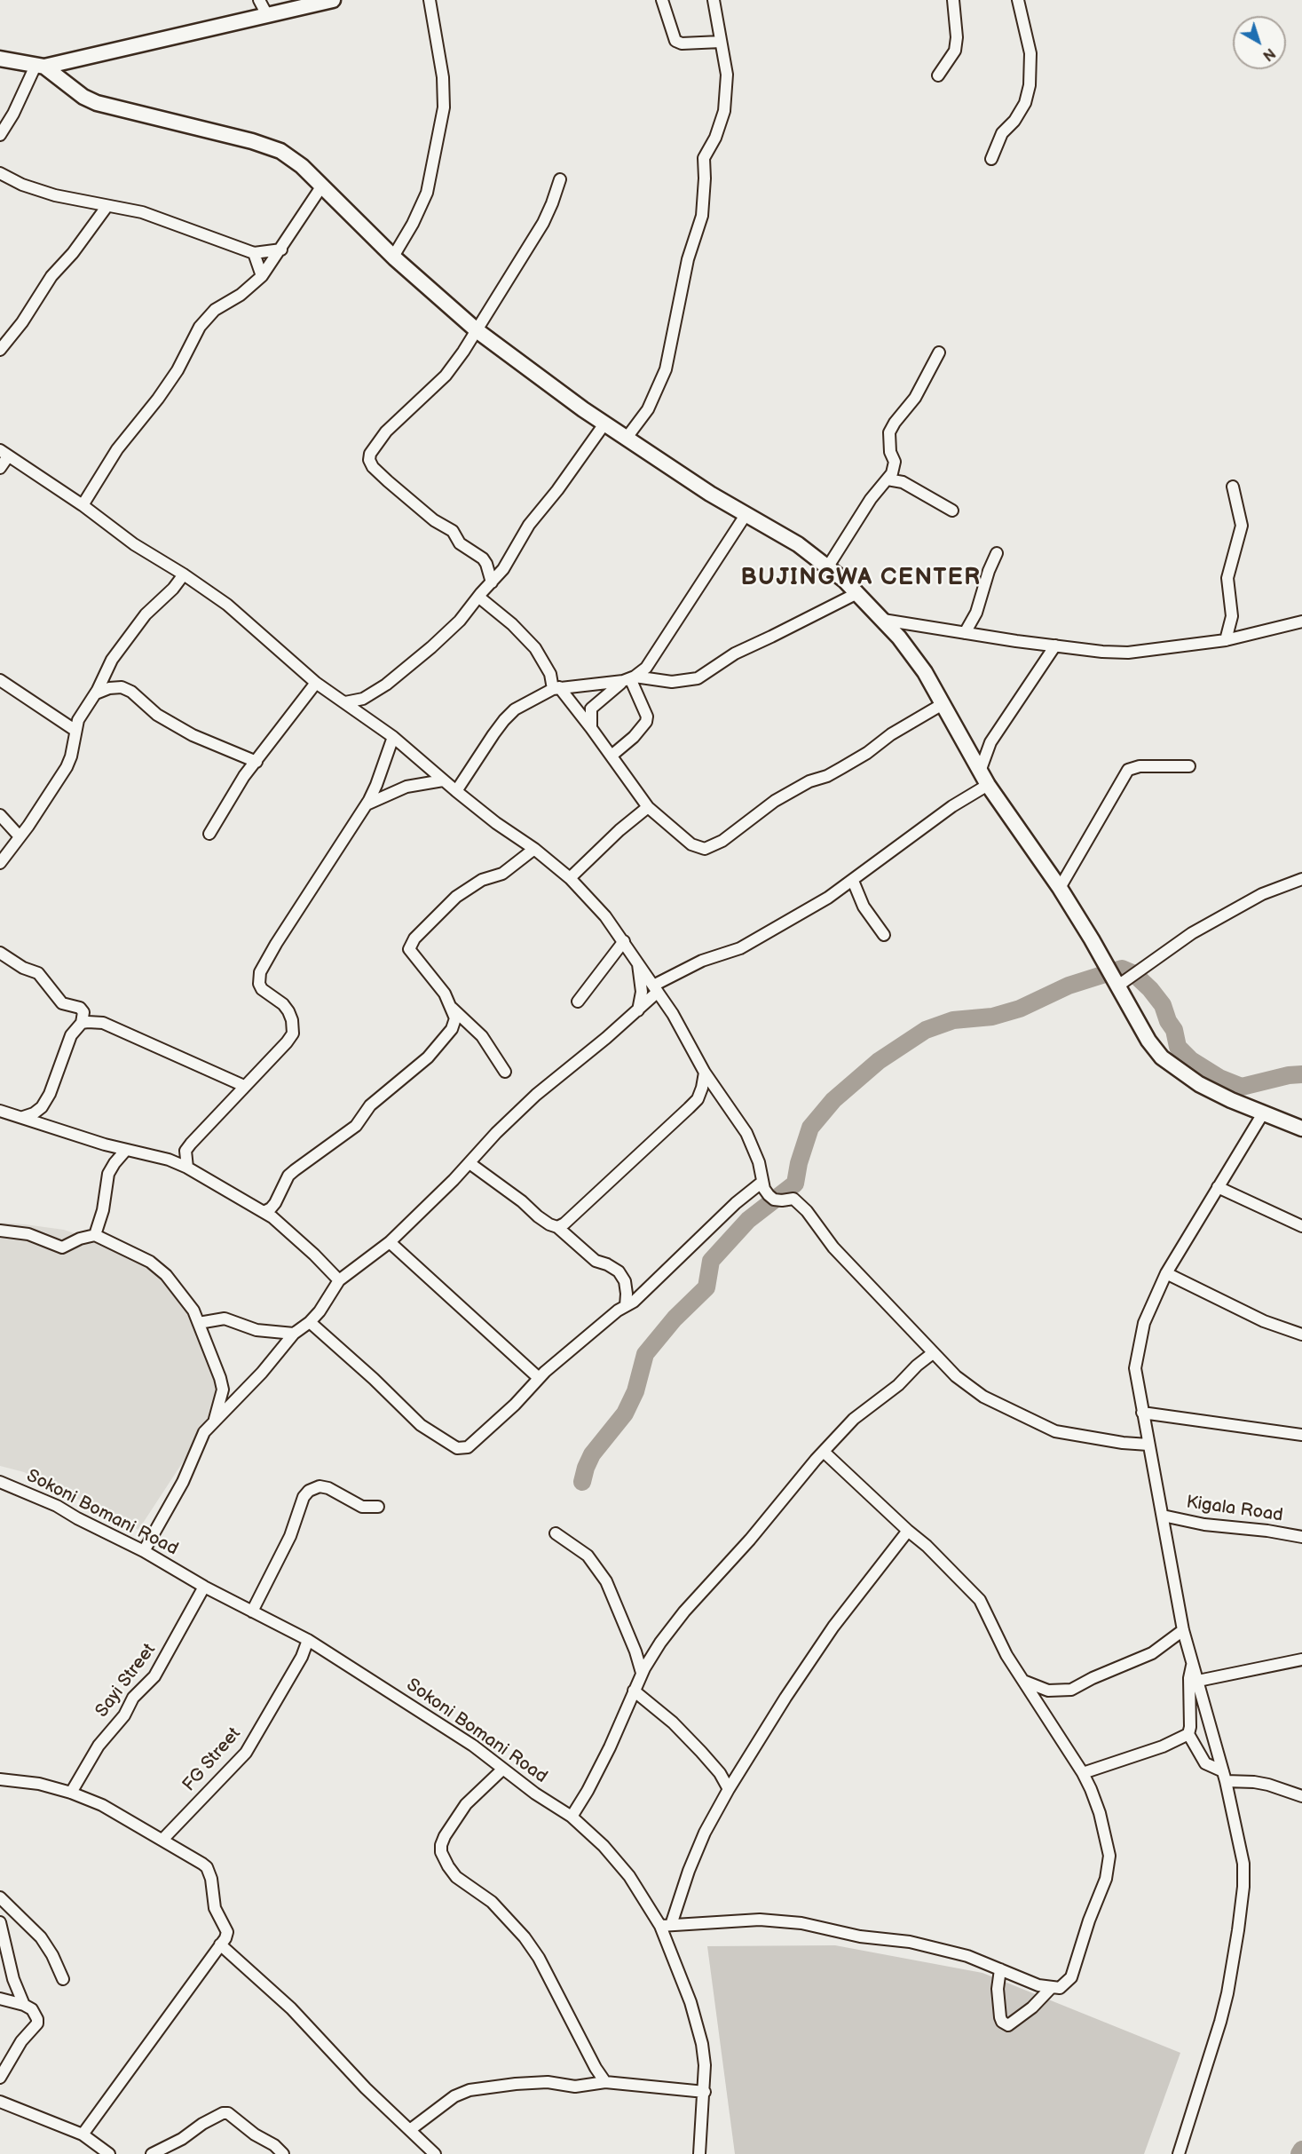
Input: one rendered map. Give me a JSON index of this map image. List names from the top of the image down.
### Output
{
  "streets": {
    "street": [
      "Kigala Road",
      "Sokoni Bomani Road",
      "Sayi Street",
      "FG Street"
    ]
  },
  "crossings": [
    ["Sokoni Bomani Road", "Sayi Street"],
    ["Sokoni Bomani Road", "FG Street"]
  ],
  "districts": ["BUJINGWA CENTER"],
  "north": "bottom right"
}
